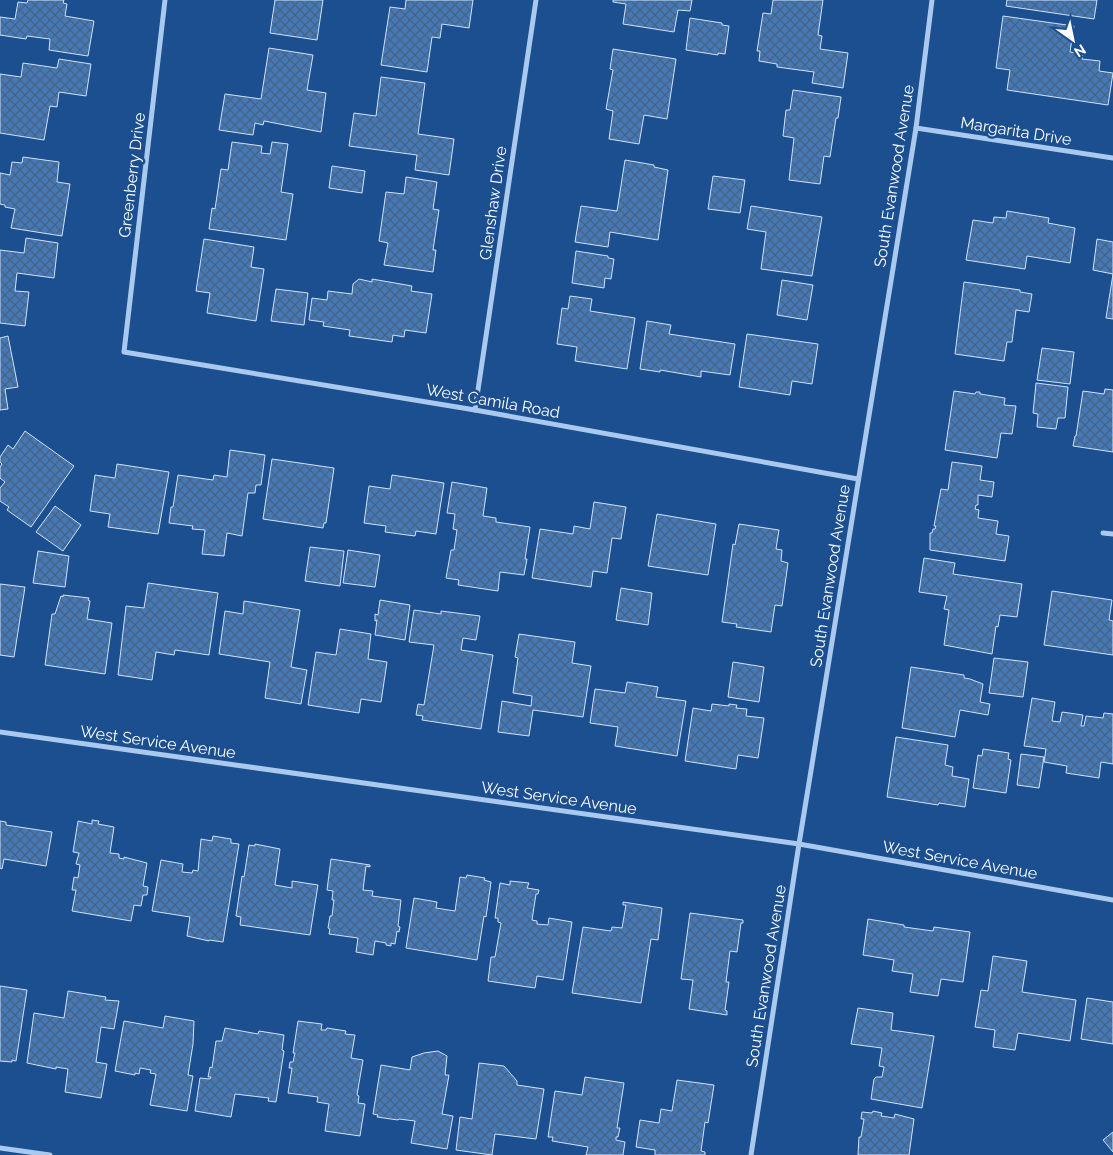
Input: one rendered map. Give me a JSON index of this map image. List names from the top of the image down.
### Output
{
  "streets": {
    "street": [
      "Margarita Drive",
      "Greenberry Drive",
      "South Evanwood Avenue",
      "Glenshaw Drive",
      "West Camila Road",
      "West Service Avenue"
    ]
  },
  "crossings": [
    ["Margarita Drive", "South Evanwood Avenue"],
    ["Greenberry Drive", "West Camila Road"],
    ["South Evanwood Avenue", "West Camila Road"],
    ["South Evanwood Avenue", "West Service Avenue"],
    ["Glenshaw Drive", "West Camila Road"]
  ],
  "north": "bottom right"
}
